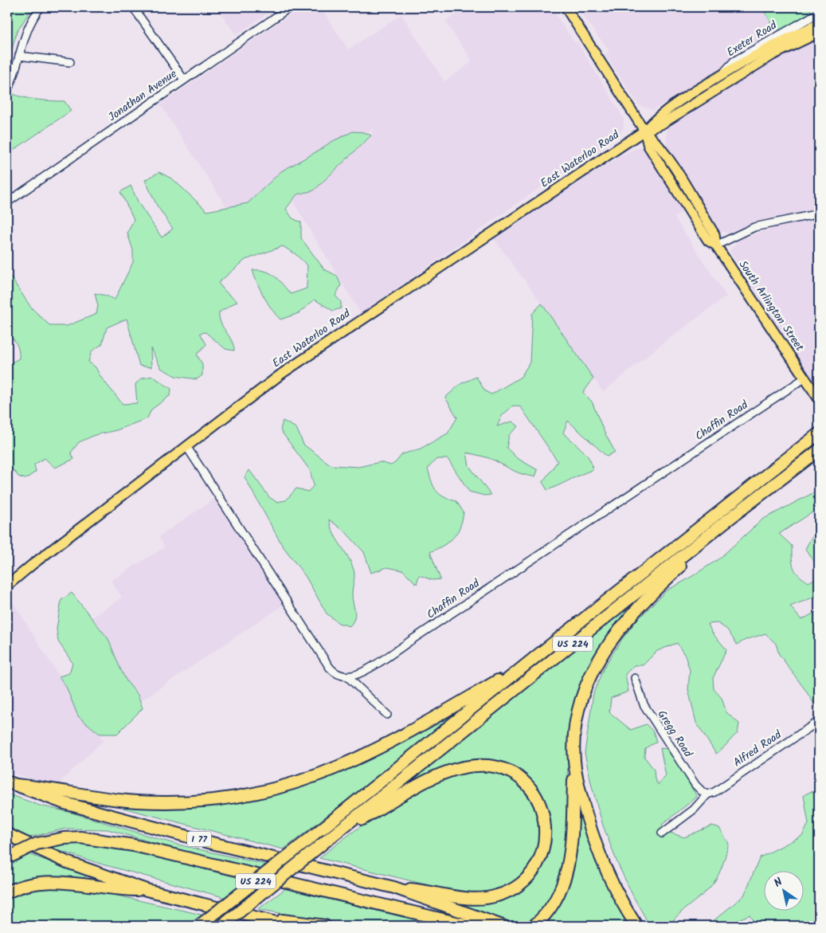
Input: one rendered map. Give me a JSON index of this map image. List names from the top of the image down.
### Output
{
  "streets": {
    "highway": ["US 224", "I 77"],
    "main road": ["East Waterloo Road", "South Arlington Street"],
    "street": [
      "Exeter Road",
      "Jonathan Avenue",
      "Chaffin Road",
      "Gregg Road",
      "Alfred Road"
    ]
  },
  "crossings": [
    ["Exeter Road", "East Waterloo Road"],
    ["East Waterloo Road", "South Arlington Street"],
    ["South Arlington Street", "Chaffin Road"],
    ["Gregg Road", "Alfred Road"]
  ],
  "north": "top left"
}
